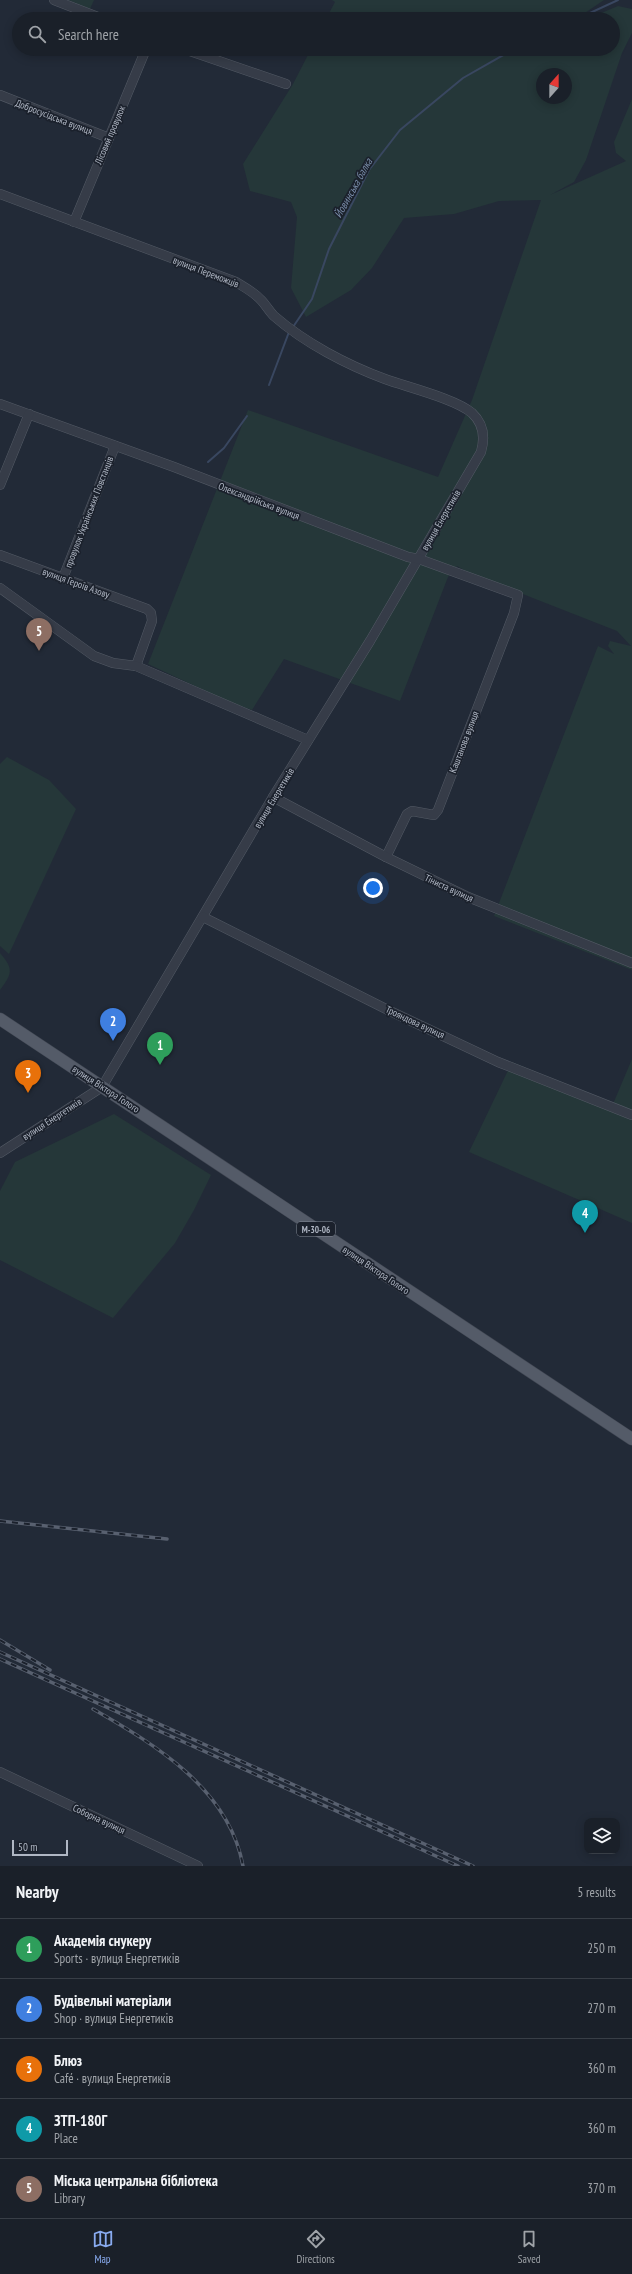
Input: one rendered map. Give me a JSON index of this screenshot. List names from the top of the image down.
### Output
{
  "streets": {
    "main road": ["вулиця Віктора Голого", "М-30-06"],
    "street": [
      "Добросусідська вулиця",
      "Лісовий провулок",
      "вулиця Переможців",
      "Олександрійська вулиця",
      "провулок Українських Повстанців",
      "вулиця Енергетиків",
      "вулиця Героїв Азову",
      "Каштанова вулиця",
      "Тіниста вулиця",
      "Трояндова вулиця",
      "Соборна вулиця"
    ]
  },
  "crossings": [
    ["Добросусідська вулиця", "Лісовий провулок"],
    ["Лісовий провулок", "вулиця Переможців"],
    ["вулиця Переможців", "вулиця Енергетиків"],
    ["Олександрійська вулиця", "провулок Українських Повстанців"],
    ["Олександрійська вулиця", "вулиця Енергетиків"],
    ["Олександрійська вулиця", "Каштанова вулиця"],
    ["провулок Українських Повстанців", "вулиця Героїв Азову"],
    ["вулиця Енергетиків", "Тіниста вулиця"],
    ["вулиця Енергетиків", "Трояндова вулиця"],
    ["вулиця Енергетиків", "вулиця Віктора Голого"],
    ["Каштанова вулиця", "Тіниста вулиця"]
  ],
  "water": ["Йовинська балка"],
  "scale_bar": "50 m",
  "north": "top",
  "page": {
    "search": "Search here",
    "pins": [
      "5",
      "2",
      "1",
      "3",
      "4"
    ],
    "scale": "50 m",
    "heading": ["Nearby", "5 results"],
    "list": [
      {
        "mark": "1",
        "name": "Академія снукеру",
        "note": "Sports · вулиця Енергетиків",
        "value": "250 m"
      },
      {
        "mark": "2",
        "name": "Будівельні матеріали",
        "note": "Shop · вулиця Енергетиків",
        "value": "270 m"
      },
      {
        "mark": "3",
        "name": "Блюз",
        "note": "Café · вулиця Енергетиків",
        "value": "360 m"
      },
      {
        "mark": "4",
        "name": "ЗТП-180Г",
        "note": "Place",
        "value": "360 m"
      },
      {
        "mark": "5",
        "name": "Міська центральна бібліотека",
        "note": "Library",
        "value": "370 m"
      }
    ],
    "nav": ["Map", "Directions", "Saved"]
  }
}
